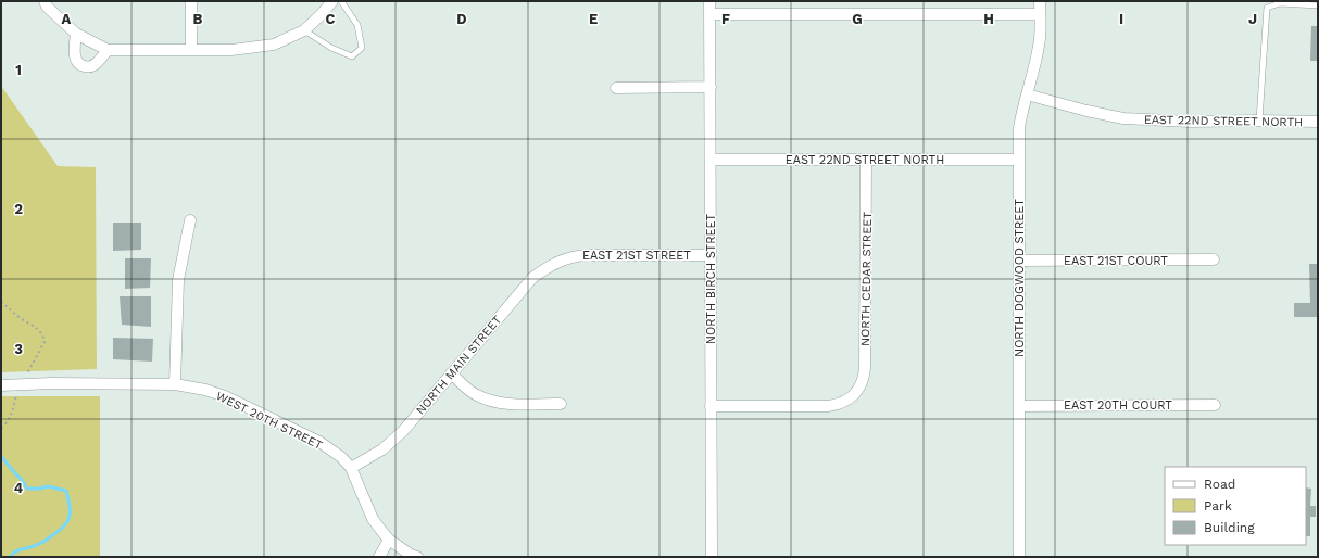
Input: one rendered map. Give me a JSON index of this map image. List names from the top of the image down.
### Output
{
  "streets": {
    "street": [
      "EAST 22ND STREET NORTH",
      "EAST 21ST STREET",
      "EAST 21ST COURT",
      "NORTH DOGWOOD STREET",
      "NORTH BIRCH STREET",
      "NORTH CEDAR STREET",
      "NORTH MAIN STREET",
      "EAST 20TH COURT",
      "WEST 20TH STREET"
    ]
  },
  "crossings": [
    ["EAST 22ND STREET NORTH", "NORTH DOGWOOD STREET"],
    ["EAST 22ND STREET NORTH", "NORTH BIRCH STREET"],
    ["EAST 22ND STREET NORTH", "NORTH CEDAR STREET"],
    ["EAST 21ST STREET", "NORTH BIRCH STREET"],
    ["EAST 21ST STREET", "NORTH MAIN STREET"],
    ["EAST 21ST COURT", "NORTH DOGWOOD STREET"],
    ["NORTH DOGWOOD STREET", "EAST 20TH COURT"],
    ["NORTH BIRCH STREET", "NORTH CEDAR STREET"],
    ["NORTH MAIN STREET", "WEST 20TH STREET"]
  ],
  "legend": ["Road", "Park", "Building"],
  "grid": {
    "columns": [
      "A",
      "B",
      "C",
      "D",
      "E",
      "F",
      "G",
      "H",
      "I",
      "J"
    ],
    "rows": [
      "1",
      "2",
      "3",
      "4"
    ]
  }
}
